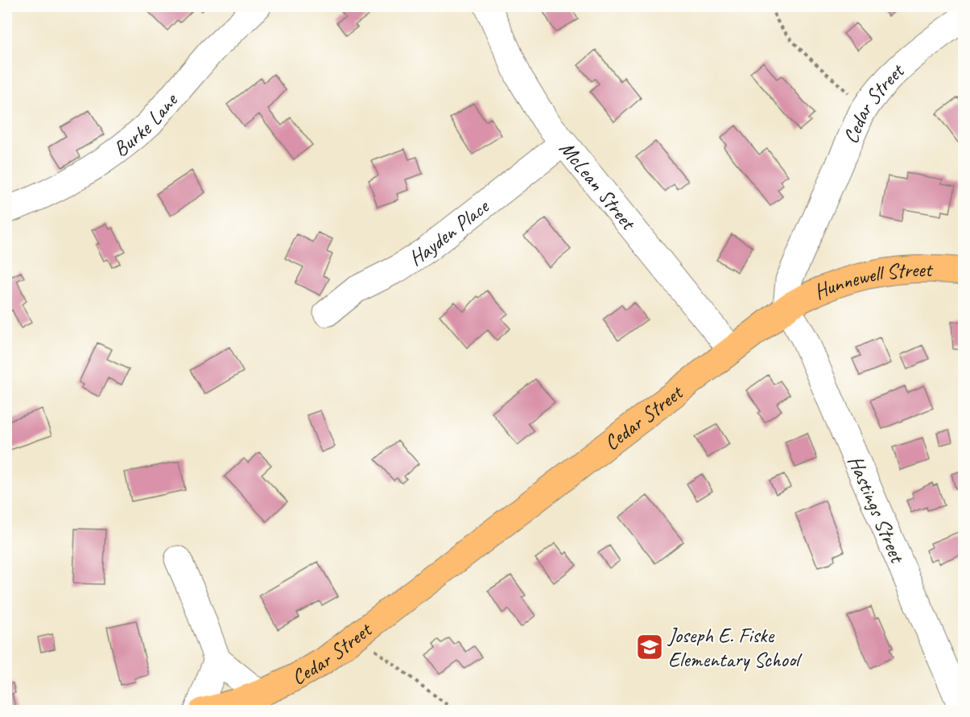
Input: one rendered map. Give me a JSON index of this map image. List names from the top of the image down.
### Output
{
  "streets": {
    "main road": ["Cedar Street", "Hunnewell Street"],
    "street": [
      "Burke Lane",
      "McLean Street",
      "Hayden Place",
      "Hastings Street"
    ]
  },
  "crossings": [
    ["Cedar Street", "McLean Street"],
    ["Cedar Street", "Hunnewell Street"],
    ["Cedar Street", "Hastings Street"],
    ["McLean Street", "Hayden Place"],
    ["Hunnewell Street", "Hastings Street"]
  ],
  "places": {
    "school or university": ["Joseph E. Fiske Elementary School"]
  }
}
